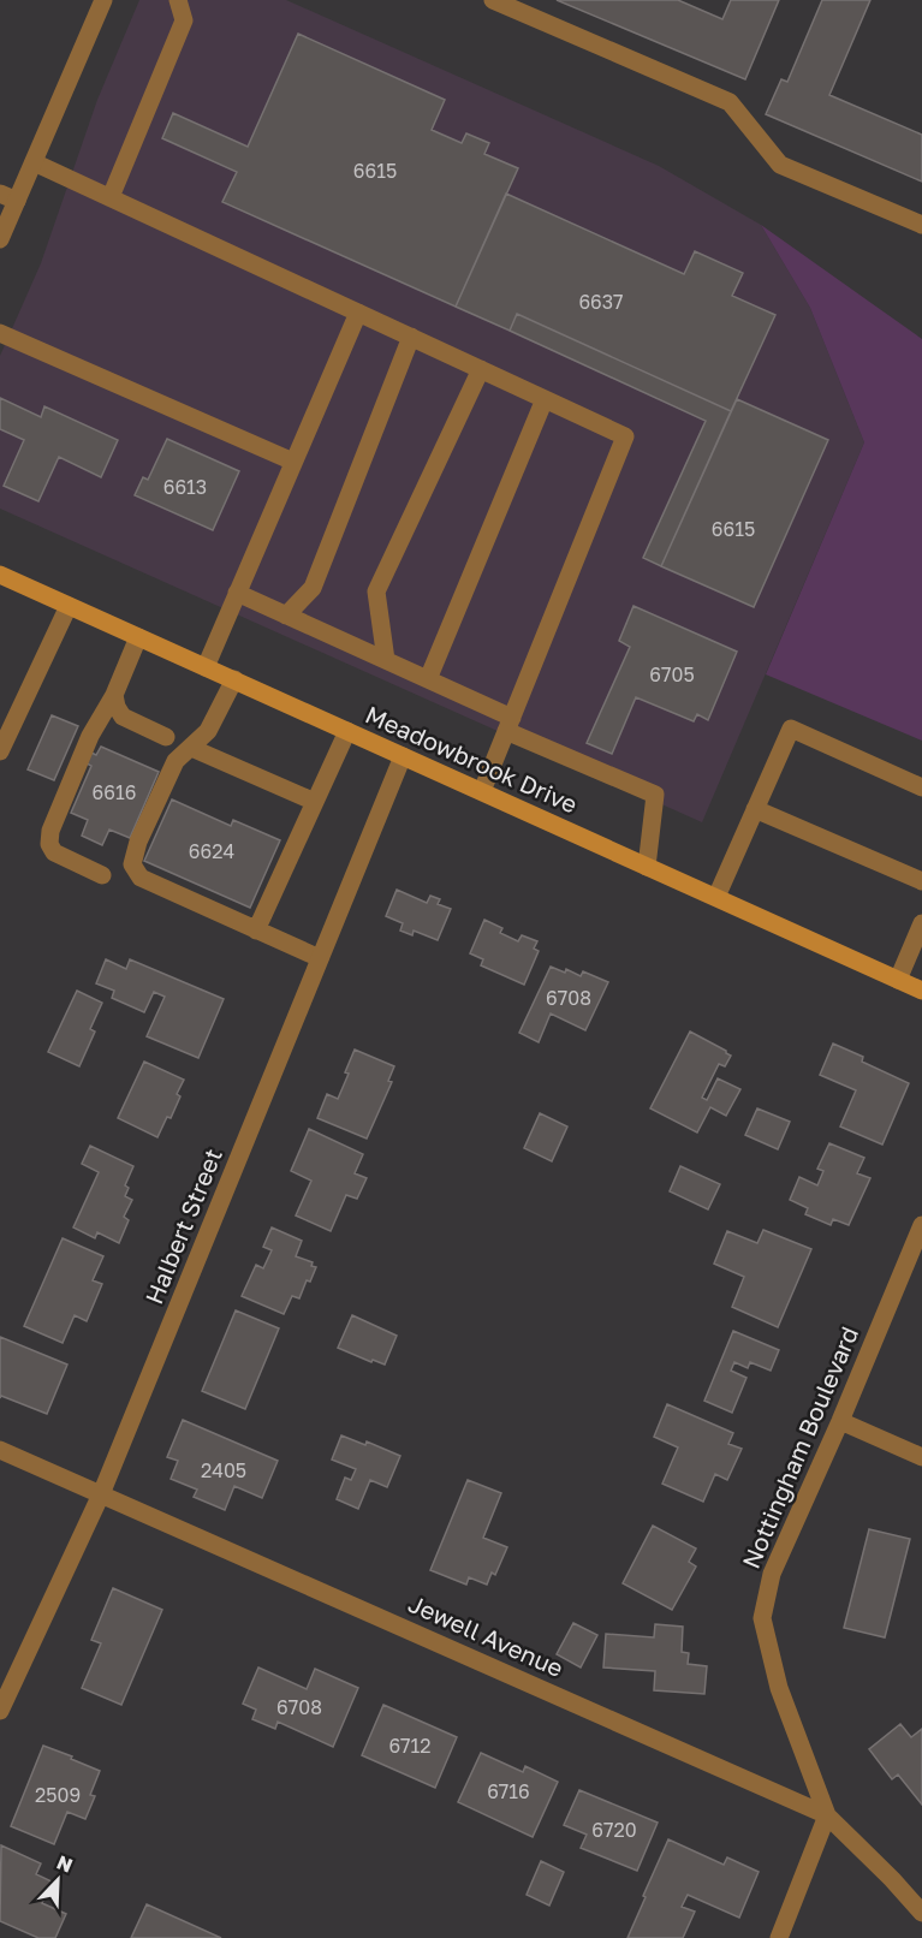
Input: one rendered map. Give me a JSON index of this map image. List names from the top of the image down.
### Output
{
  "streets": {
    "main road": ["Meadowbrook Drive"],
    "street": ["Halbert Street", "Nottingham Boulevard", "Jewell Avenue"]
  },
  "crossings": [
    ["Meadowbrook Drive", "Halbert Street"],
    ["Halbert Street", "Jewell Avenue"],
    ["Nottingham Boulevard", "Jewell Avenue"]
  ],
  "house_numbers": [
    "6615",
    "6637",
    "6613",
    "6615",
    "6705",
    "6616",
    "6624",
    "6708",
    "2405",
    "6708",
    "6712",
    "6716",
    "2509",
    "6720"
  ],
  "north": "top right"
}
